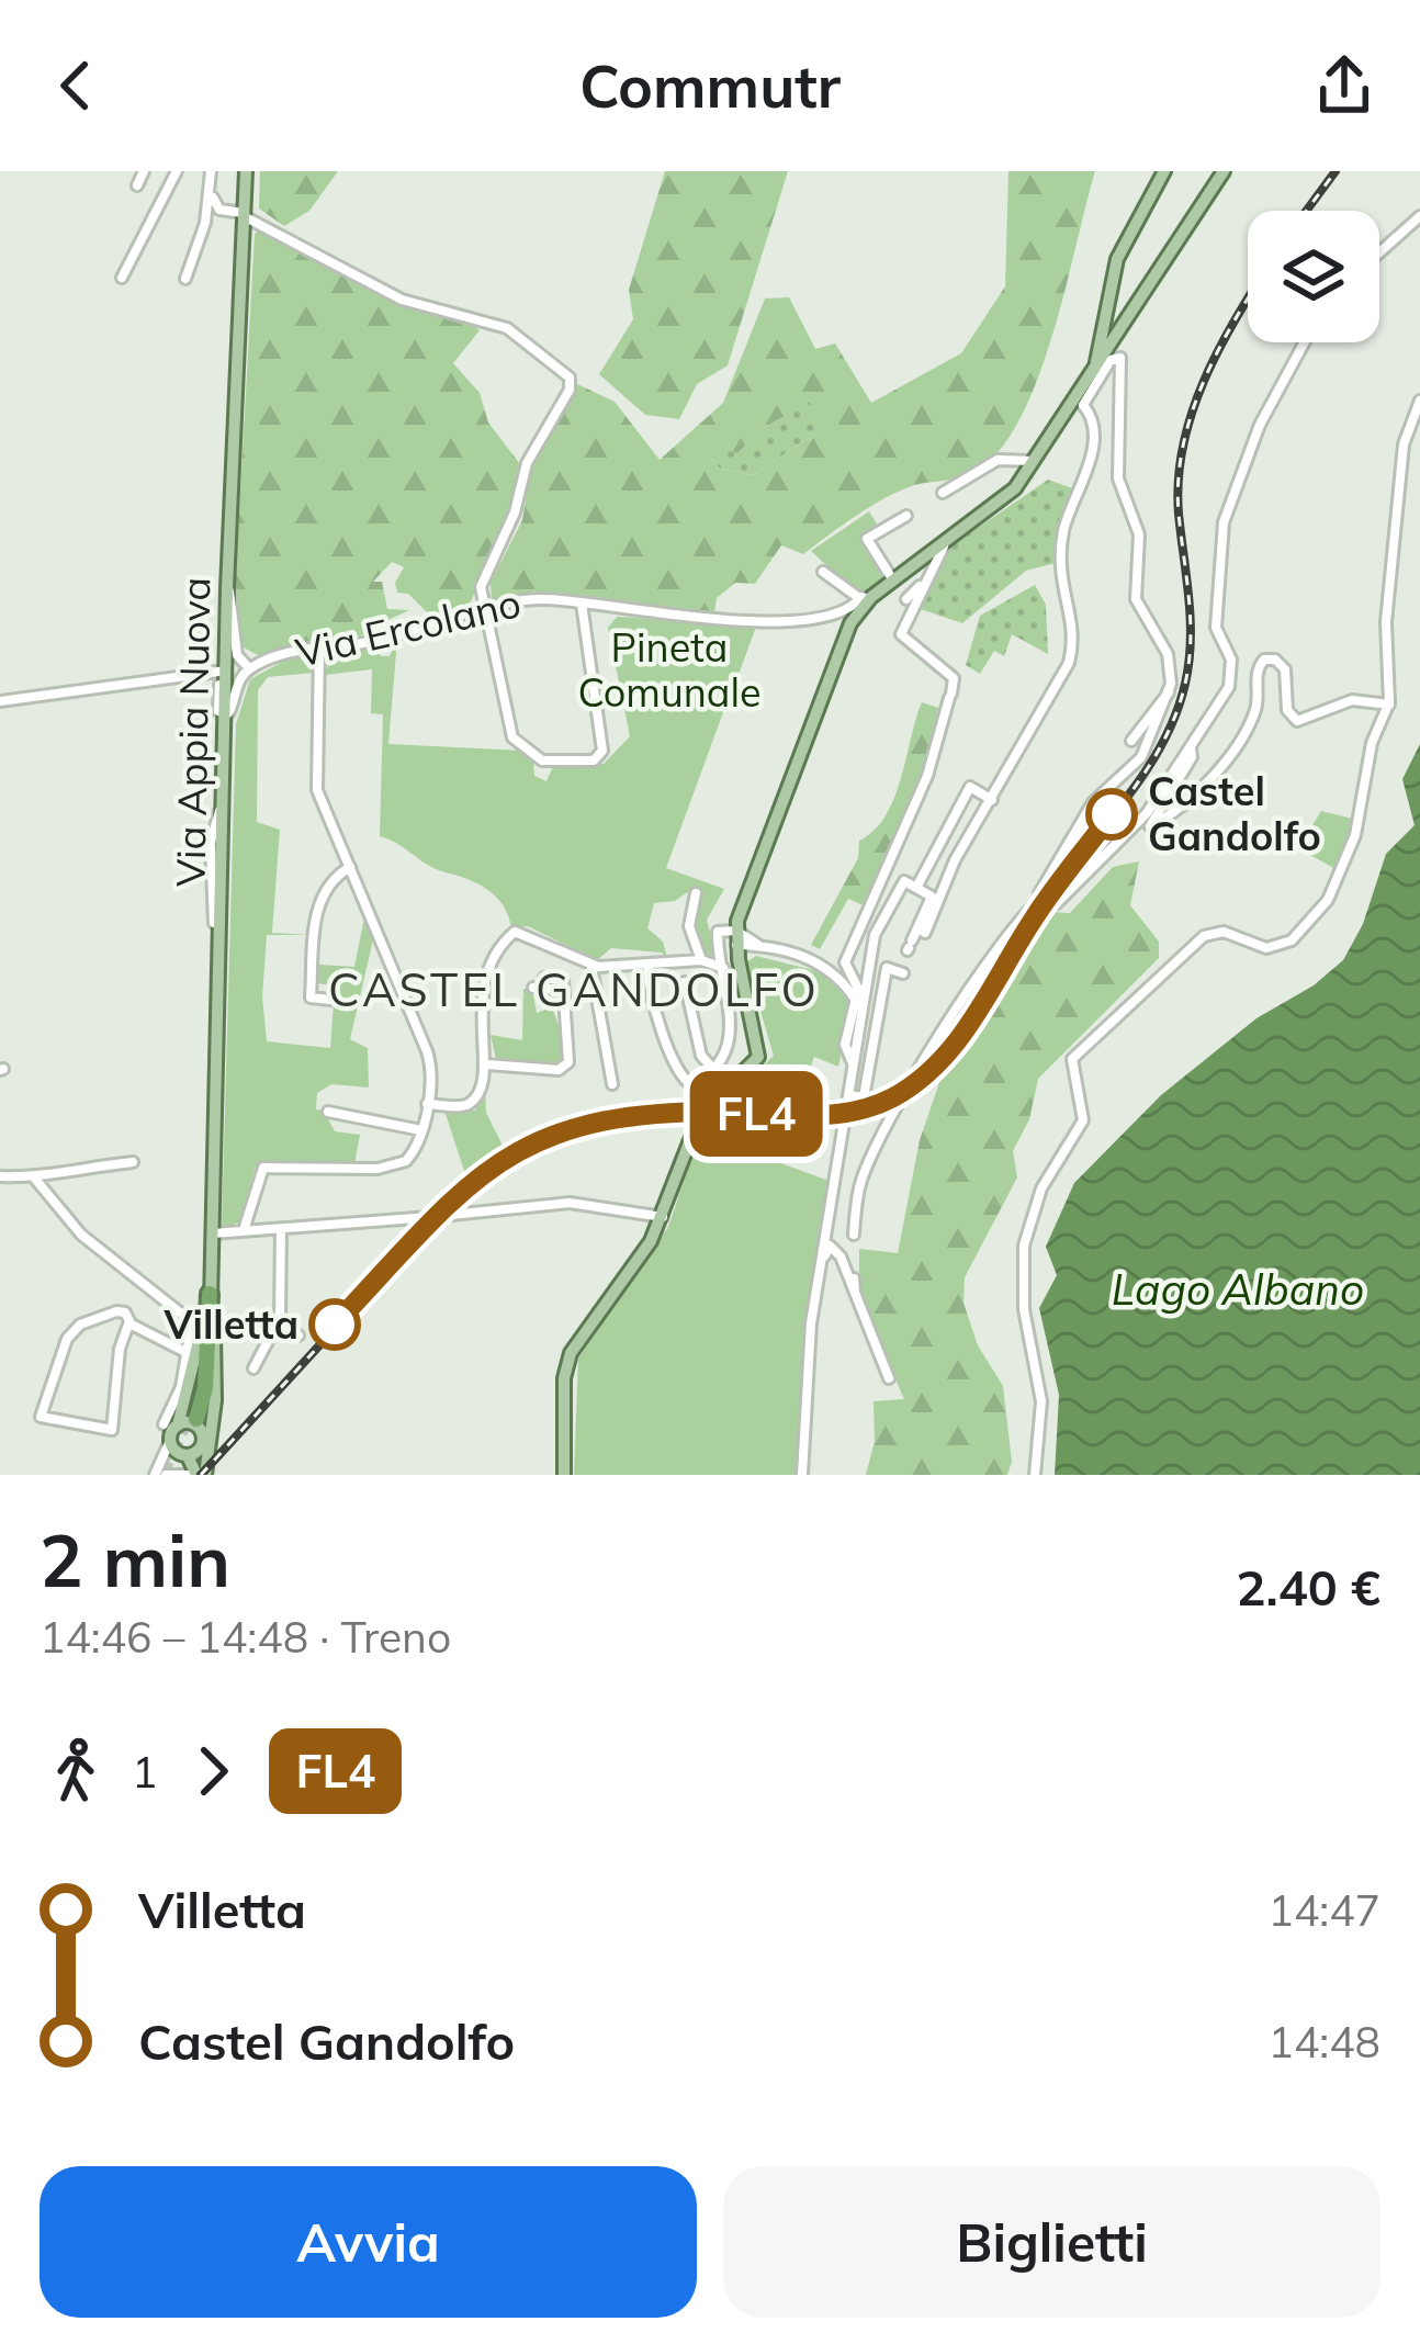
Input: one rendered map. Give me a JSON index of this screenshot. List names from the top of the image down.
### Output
{
  "streets": {
    "main road": ["Via Appia Nuova"],
    "street": ["Via Ercolano"]
  },
  "districts": ["CASTEL GANDOLFO"],
  "water": ["Lago Albano"],
  "parks": ["Pineta Comunale"],
  "places": ["Castel Gandolfo", "Villetta"],
  "page": {
    "header": "Commutr",
    "on_map": "FL4",
    "heading": ["2 min", "14:46 – 14:48 · Treno", "2.40 €"],
    "legs": ["1", "FL4"],
    "list": [
      {
        "name": "Villetta",
        "value": "14:47"
      },
      {
        "name": "Castel Gandolfo",
        "value": "14:48"
      }
    ],
    "buttons": ["Avvia", "Biglietti"]
  }
}
